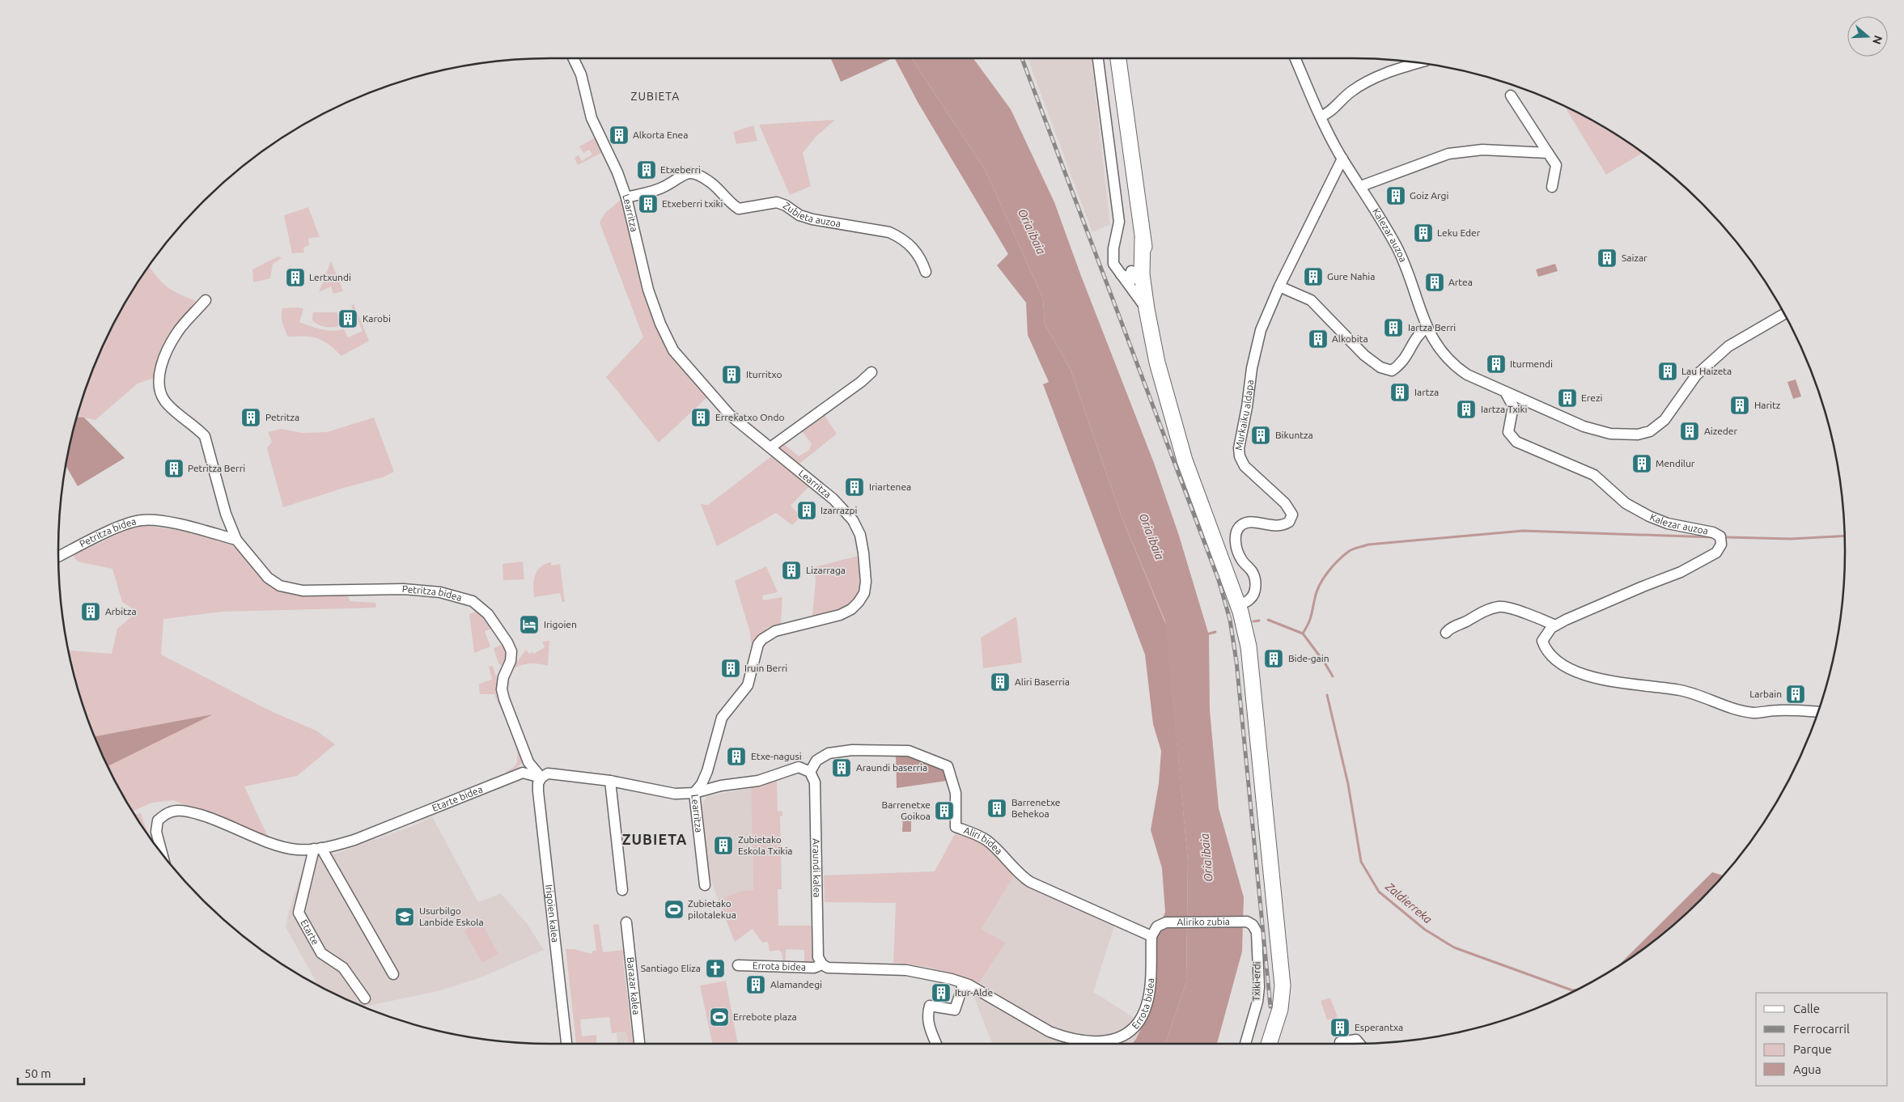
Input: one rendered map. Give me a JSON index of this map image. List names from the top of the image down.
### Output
{
  "streets": {
    "street": [
      "Learritza",
      "Zubieta auzoa",
      "Kalezar auzoa",
      "Murkaiku aldapa",
      "Petritza bidea",
      "Etarte bidea",
      "Aliri bidea",
      "Araundi kalea",
      "Irigoien kalea",
      "Aliriko zubia",
      "Etarte",
      "Errota bidea",
      "Txiki-erdi",
      "Barazar kalea"
    ]
  },
  "crossings": [
    ["Learritza", "Zubieta auzoa"],
    ["Learritza", "Etarte bidea"],
    ["Kalezar auzoa", "Murkaiku aldapa"],
    ["Petritza bidea", "Etarte bidea"],
    ["Petritza bidea", "Irigoien kalea"],
    ["Etarte bidea", "Aliri bidea"],
    ["Etarte bidea", "Araundi kalea"],
    ["Etarte bidea", "Irigoien kalea"],
    ["Etarte bidea", "Etarte"],
    ["Aliri bidea", "Araundi kalea"],
    ["Aliri bidea", "Aliriko zubia"],
    ["Aliri bidea", "Errota bidea"],
    ["Araundi kalea", "Errota bidea"],
    ["Aliriko zubia", "Errota bidea"],
    ["Aliriko zubia", "Txiki-erdi"]
  ],
  "districts": ["ZUBIETA", "ZUBIETA"],
  "water": ["Oria ibaia", "Zaldierreka"],
  "places": {
    "building": [
      "Alkorta Enea",
      "Etxeberri",
      "Goiz Argi",
      "Etxeberri txiki",
      "Leku Eder",
      "Saizar",
      "Gure Nahia",
      "Lertxundi",
      "Artea",
      "Karobi",
      "Iartza Berri",
      "Alkobita",
      "Iturmendi",
      "Lau Haizeta",
      "Iturritxo",
      "Iartza",
      "Erezi",
      "Haritz",
      "Iartza Txiki",
      "Petritza",
      "Errekatxo Ondo",
      "Aizeder",
      "Bikuntza",
      "Mendilur",
      "Petritza Berri",
      "Iriartenea",
      "Izarrazpi",
      "Lizarraga",
      "Arbitza",
      "Bide-gain",
      "Iruin Berri",
      "Aliri Baserria",
      "Larbain",
      "Etxe-nagusi",
      "Araundi baserria",
      "Barrenetxe Behekoa",
      "Barrenetxe Goikoa",
      "Zubietako Eskola Txikia",
      "Alamandegi",
      "Itur-Alde",
      "Esperantxa"
    ],
    "hotel": ["Irigoien"],
    "sports": ["Zubietako pilotalekua", "Errebote plaza"],
    "school or university": ["Usurbilgo Lanbide Eskola"],
    "church": ["Santiago Eliza"]
  },
  "legend": [
    "Calle",
    "Ferrocarril",
    "Parque",
    "Agua"
  ],
  "scale_bar": "50 m",
  "north": "right"
}
